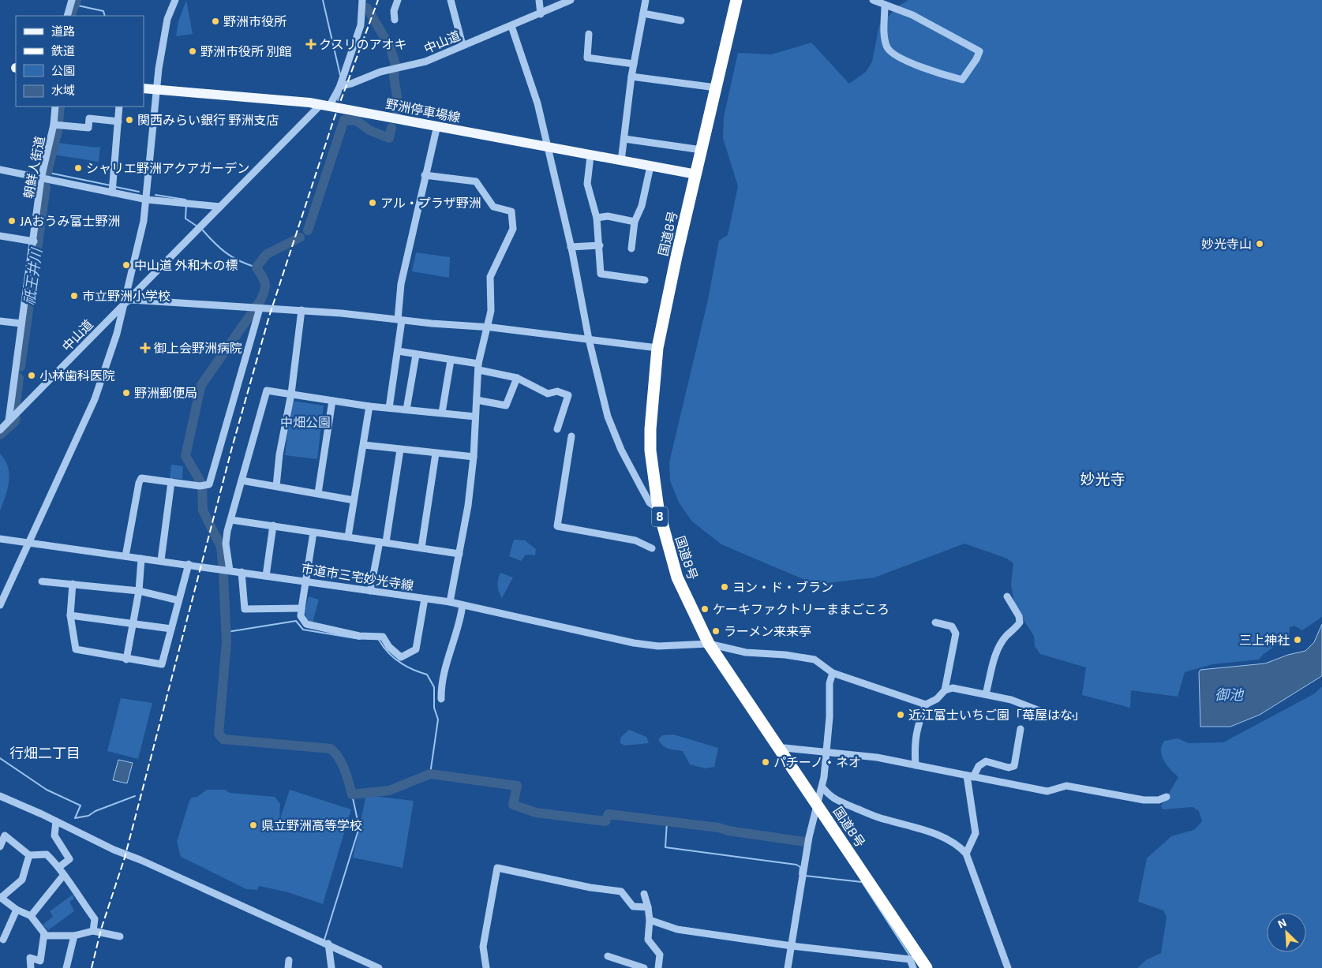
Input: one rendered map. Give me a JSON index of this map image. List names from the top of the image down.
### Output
{
  "streets": {
    "highway": ["国道8号", "8"],
    "main road": ["野洲停車場線"],
    "street": ["中山道", "朝鮮人街道", "市道市三宅妙光寺線"]
  },
  "crossings": [
    ["中山道", "野洲停車場線"],
    ["中山道", "朝鮮人街道"],
    ["野洲停車場線", "国道8号"],
    ["国道8号", "市道市三宅妙光寺線"]
  ],
  "districts": ["妙光寺", "行畑二丁目"],
  "water": ["祇王井川", "御池"],
  "parks": ["中畑公園"],
  "places": {
    "other": [
      "野洲市役所",
      "野洲市役所 別館",
      "関西みらい銀行 野洲支店",
      "シャリエ野洲アクアガーデン",
      "アル・プラザ野洲",
      "JAおうみ富士野洲",
      "妙光寺山",
      "中山道 外和木の標",
      "市立野洲小学校",
      "小林歯科医院",
      "野洲郵便局",
      "ヨン・ド・ブラン",
      "ケーキファクトリーままごころ",
      "ラーメン来来亭",
      "三上神社",
      "近江富士いちご園「苺屋はな」",
      "パチーノ・ネオ",
      "県立野洲高等学校"
    ],
    "health": ["クスリのアオキ", "御上会野洲病院"]
  },
  "legend": [
    "道路",
    "鉄道",
    "公園",
    "水域"
  ],
  "north": "top left"
}
